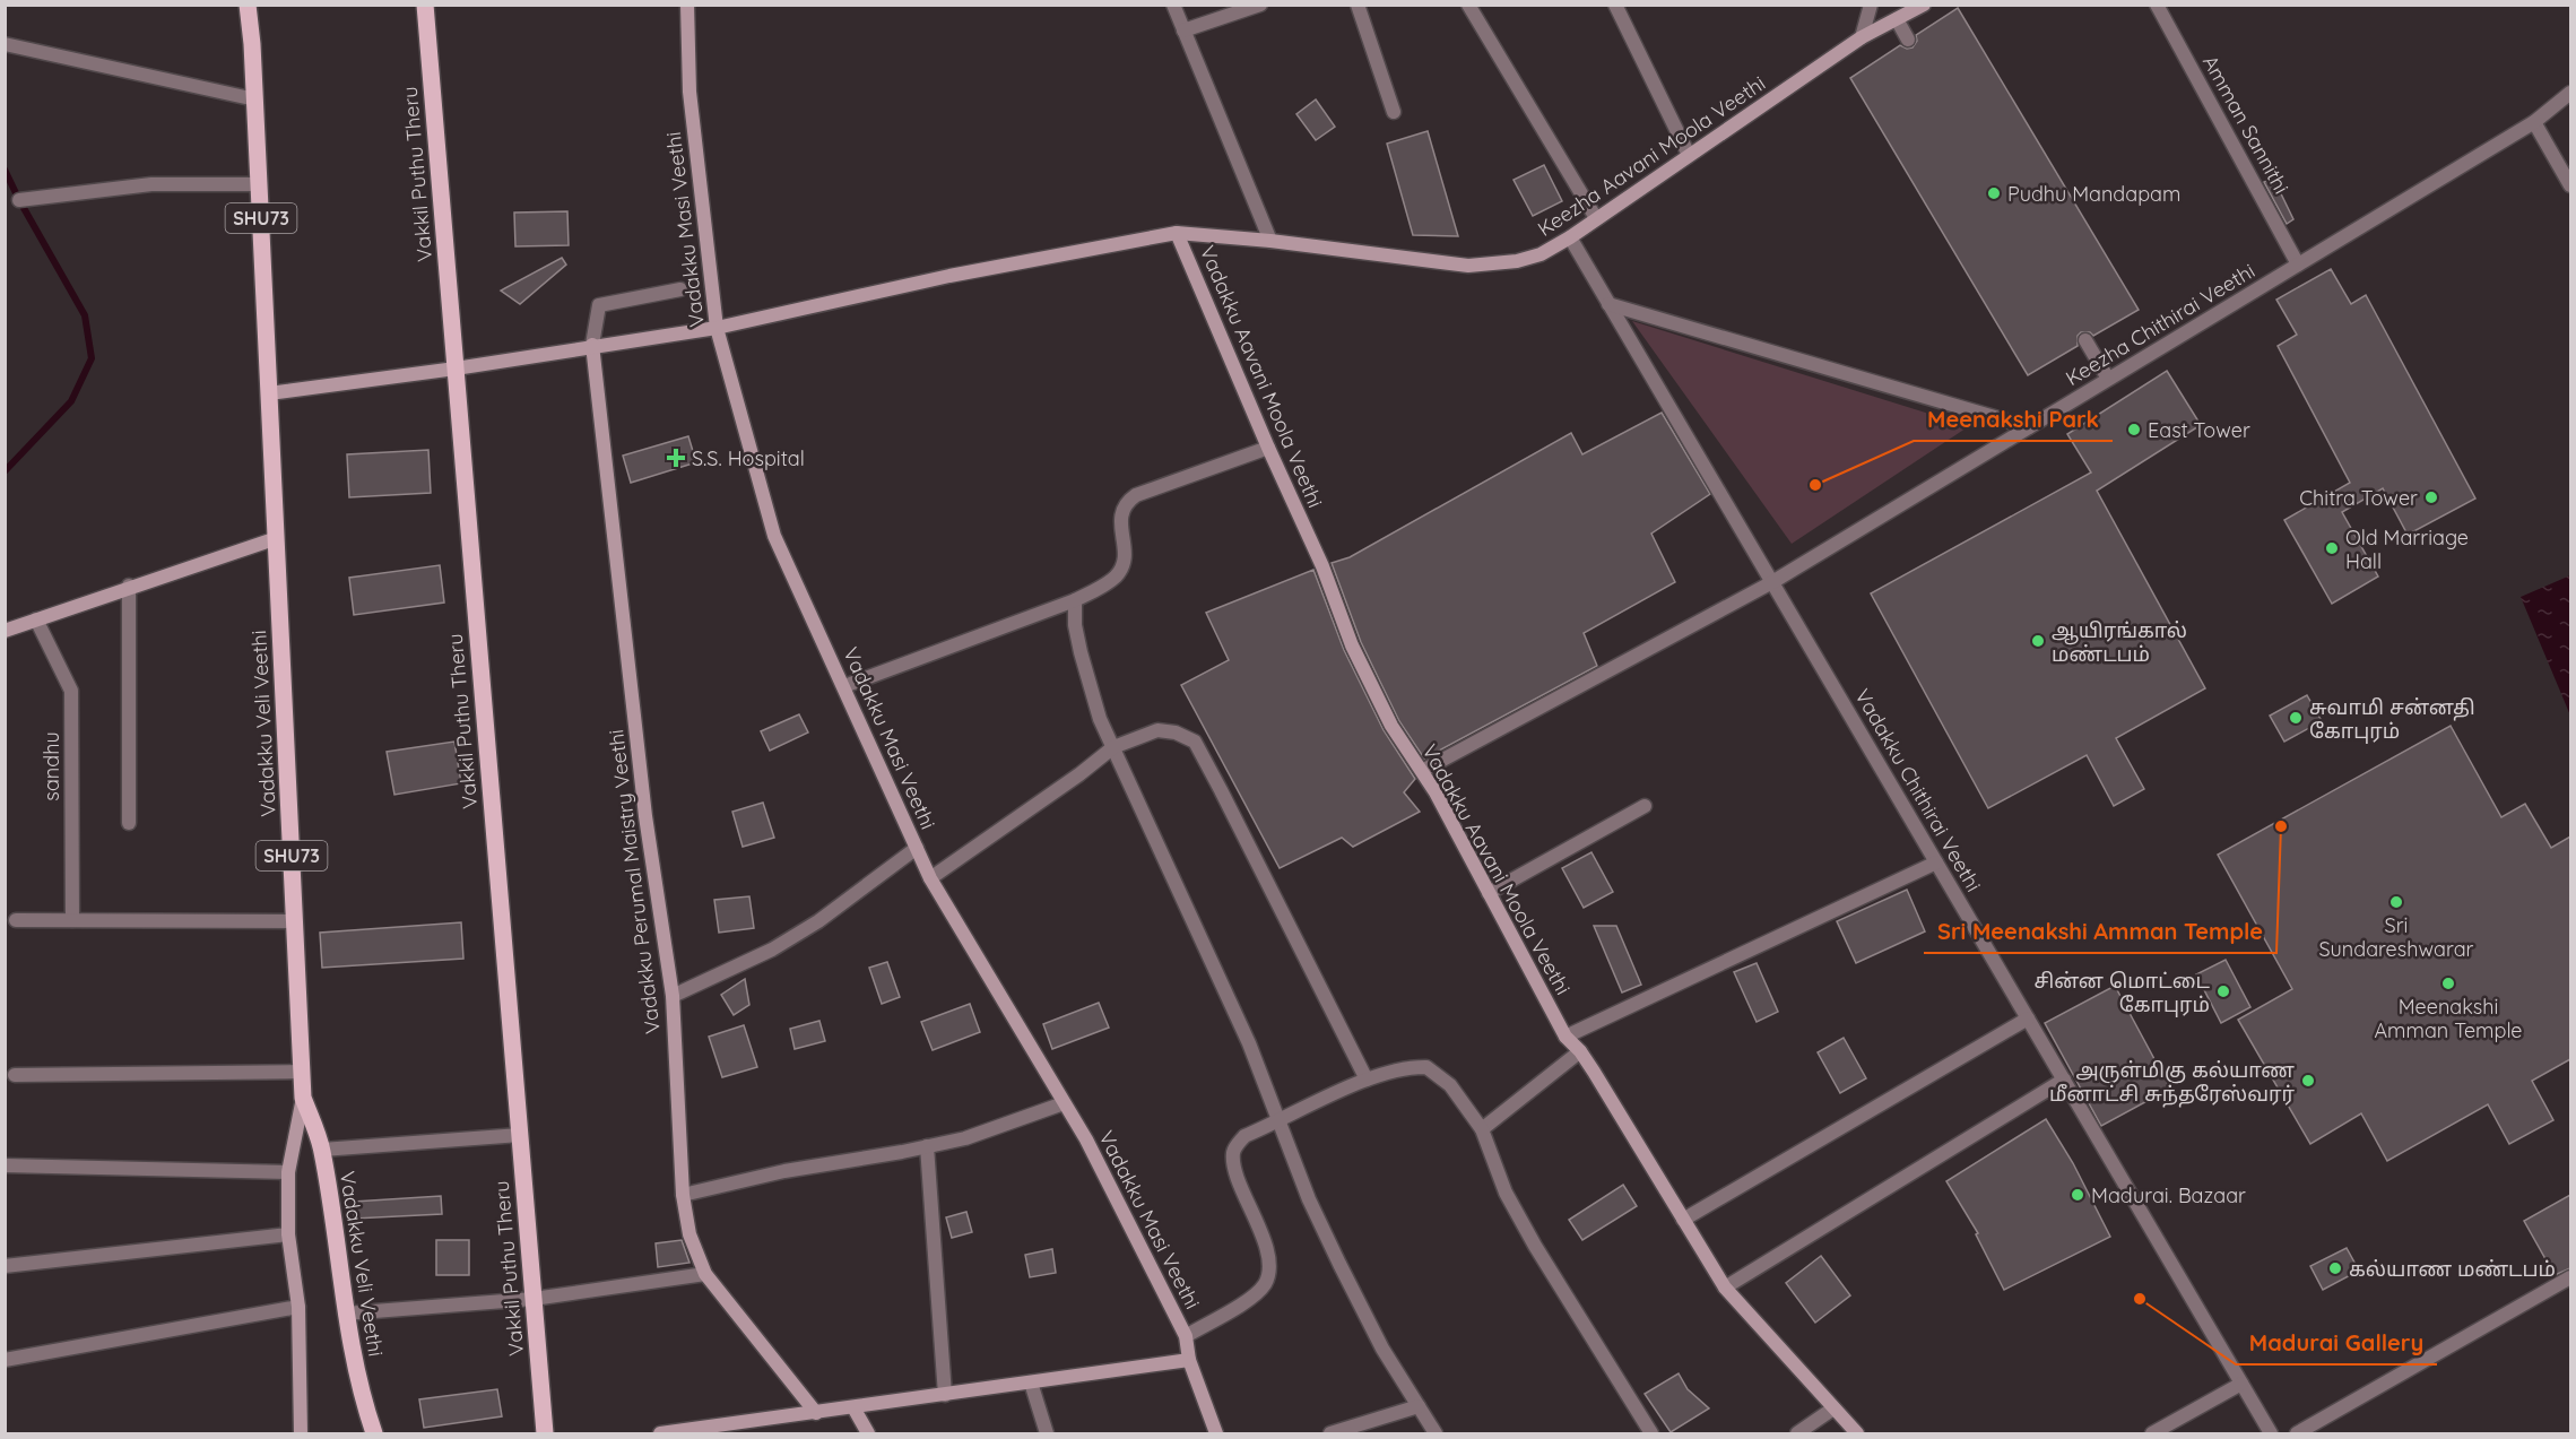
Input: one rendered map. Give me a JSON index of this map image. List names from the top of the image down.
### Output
{
  "streets": {
    "main road": [
      "Keezha Aavani Moola Veethi",
      "Vakkil Puthu Theru",
      "SHU73",
      "Vadakku Masi Veethi",
      "Vadakku Aavani Moola Veethi",
      "Vadakku Veli Veethi",
      "Vadakku Perumal Maistry Veethi"
    ],
    "street": [
      "Amman Sannithi",
      "Keezha Chithirai Veethi",
      "sandhu",
      "Vadakku Chithirai Veethi"
    ]
  },
  "crossings": [
    ["Amman Sannithi", "Keezha Chithirai Veethi"],
    ["Keezha Aavani Moola Veethi", "Vakkil Puthu Theru"],
    ["Keezha Aavani Moola Veethi", "Vadakku Masi Veethi"],
    ["Keezha Aavani Moola Veethi", "Vadakku Aavani Moola Veethi"],
    ["Keezha Aavani Moola Veethi", "Vadakku Veli Veethi"],
    ["Keezha Aavani Moola Veethi", "Vadakku Chithirai Veethi"],
    ["Keezha Aavani Moola Veethi", "Vadakku Perumal Maistry Veethi"],
    ["Keezha Chithirai Veethi", "Vadakku Aavani Moola Veethi"],
    ["Keezha Chithirai Veethi", "Vadakku Chithirai Veethi"]
  ],
  "places": {
    "other": [
      "Pudhu Mandapam",
      "East Tower",
      "Meenakshi Park",
      "Chitra Tower",
      "Old Marriage Hall",
      "ஆயிரங்கால் மண்டபம்",
      "சுவாமி சன்னதி கோபுரம்",
      "Sri Meenakshi Amman Temple",
      "Sri Sundareshwarar",
      "Meenakshi Amman Temple",
      "சின்ன மொட்டை கோபுரம்",
      "அருள்மிகு கல்யாண மீனாட்சி சுந்தரேஸ்வரர்",
      "Madurai. Bazaar",
      "கல்யாண மண்டபம்",
      "Madurai Gallery"
    ],
    "health": ["S.S. Hospital"]
  }
}
